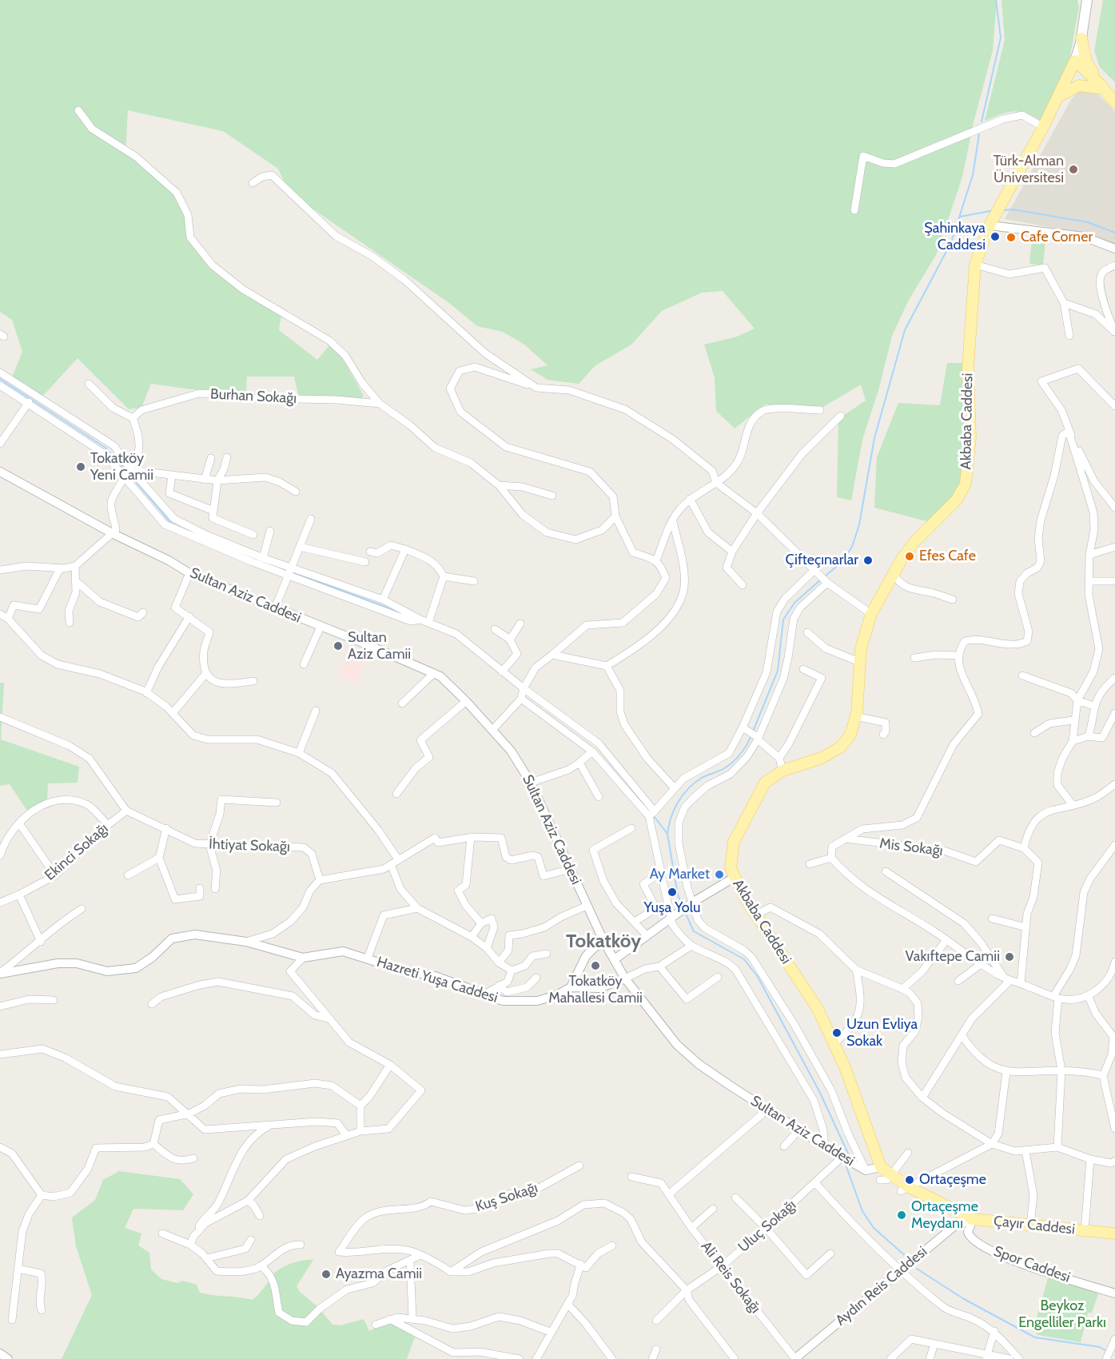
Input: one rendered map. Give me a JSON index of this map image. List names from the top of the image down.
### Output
{
  "streets": {
    "main road": ["Akbaba Caddesi", "Çayır Caddesi"],
    "street": [
      "Burhan Sokağı",
      "Sultan Aziz Caddesi",
      "İhtiyat Sokağı",
      "Mis Sokağı",
      "Ekinci Sokağı",
      "Hazreti Yuşa Caddesi",
      "Kuş Sokağı",
      "Uluç Sokağı",
      "Spor Caddesi",
      "Ali Reis Sokağı",
      "Aydın Reis Caddesi"
    ]
  },
  "crossings": [
    ["Akbaba Caddesi", "Çayır Caddesi"],
    ["Sultan Aziz Caddesi", "Uluç Sokağı"],
    ["İhtiyat Sokağı", "Ekinci Sokağı"],
    ["Çayır Caddesi", "Spor Caddesi"],
    ["Çayır Caddesi", "Aydın Reis Caddesi"],
    ["Uluç Sokağı", "Ali Reis Sokağı"],
    ["Spor Caddesi", "Aydın Reis Caddesi"],
    ["Ali Reis Sokağı", "Aydın Reis Caddesi"]
  ],
  "districts": ["Tokatköy"],
  "parks": ["Beykoz Engelliler Parkı"],
  "places": [
    "Türk-Alman Üniversitesi",
    "Şahinkaya Caddesi",
    "Cafe Corner",
    "Tokatköy Yeni Camii",
    "Efes Cafe",
    "Çifteçınarlar",
    "Sultan Aziz Camii",
    "Ay Market",
    "Yuşa Yolu",
    "Vakıftepe Camii",
    "Tokatköy Mahallesi Camii",
    "Uzun Evliya Sokak",
    "Ortaçeşme",
    "Ortaçeşme Meydanı",
    "Ayazma Camii"
  ]
}
